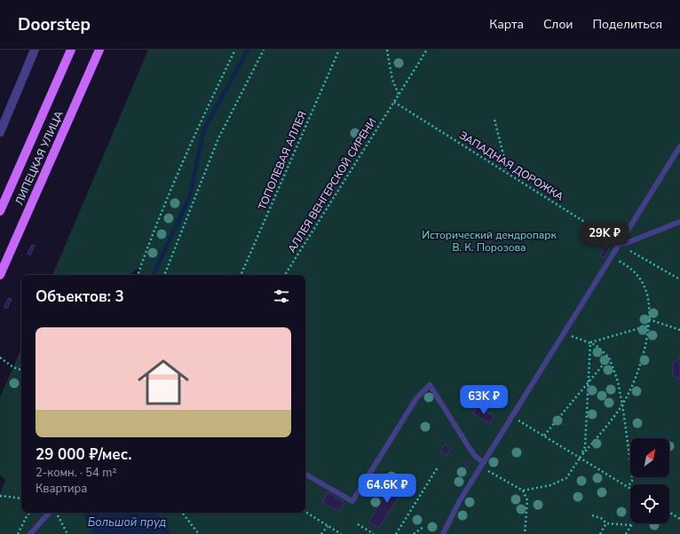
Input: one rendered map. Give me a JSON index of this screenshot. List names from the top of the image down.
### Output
{
  "streets": {
    "main road": ["ЛИПЕЦКАЯ УЛИЦА"],
    "path": ["ТОПОЛЕВАЯ АЛЛЕЯ", "ЗАПАДНАЯ ДОРОЖКА", "АЛЛЕЯ ВЕНГЕРСКОЙ СИРЕНИ"]
  },
  "crossings": [
    ["ЗАПАДНАЯ ДОРОЖКА", "АЛЛЕЯ ВЕНГЕРСКОЙ СИРЕНИ"]
  ],
  "water": ["Большой пруд"],
  "parks": ["Исторический дендропарк В. К. Порозова"],
  "north": "top right",
  "page": {
    "header": "Doorstep",
    "nav": ["Карта", "Слои", "Поделиться"],
    "price": ["29K ₽", "63K ₽", "64.6K ₽"],
    "heading": "Объектов: 3",
    "list": [
      {
        "name": "29 000 ₽/мес.",
        "note": "2-комн. · 54 m² · Квартира"
      }
    ]
  }
}
